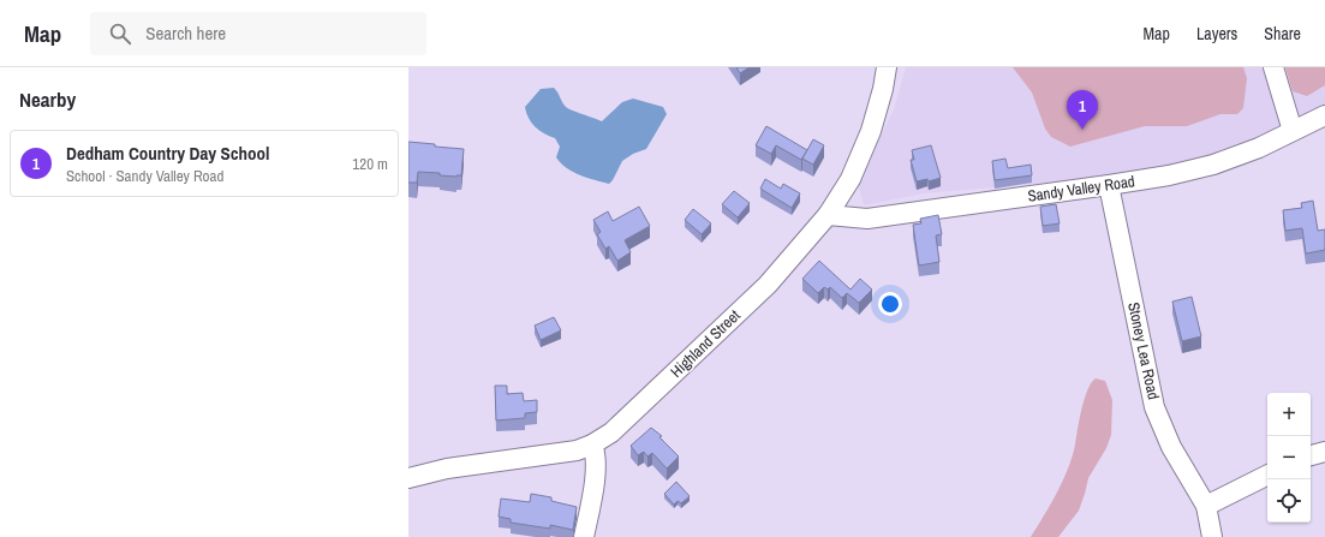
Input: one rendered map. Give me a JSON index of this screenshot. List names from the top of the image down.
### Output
{
  "streets": {
    "street": ["Sandy Valley Road", "Highland Street", "Stoney Lea Road"]
  },
  "crossings": [
    ["Sandy Valley Road", "Highland Street"],
    ["Sandy Valley Road", "Stoney Lea Road"]
  ],
  "page": {
    "header": "Map",
    "search": "Search here",
    "nav": ["Map", "Layers", "Share"],
    "heading": "Nearby",
    "pins": "1",
    "list": [
      {
        "mark": "1",
        "name": "Dedham Country Day School",
        "note": "School · Sandy Valley Road",
        "value": "120 m"
      }
    ],
    "map_buttons": ["+", "−"]
  }
}
